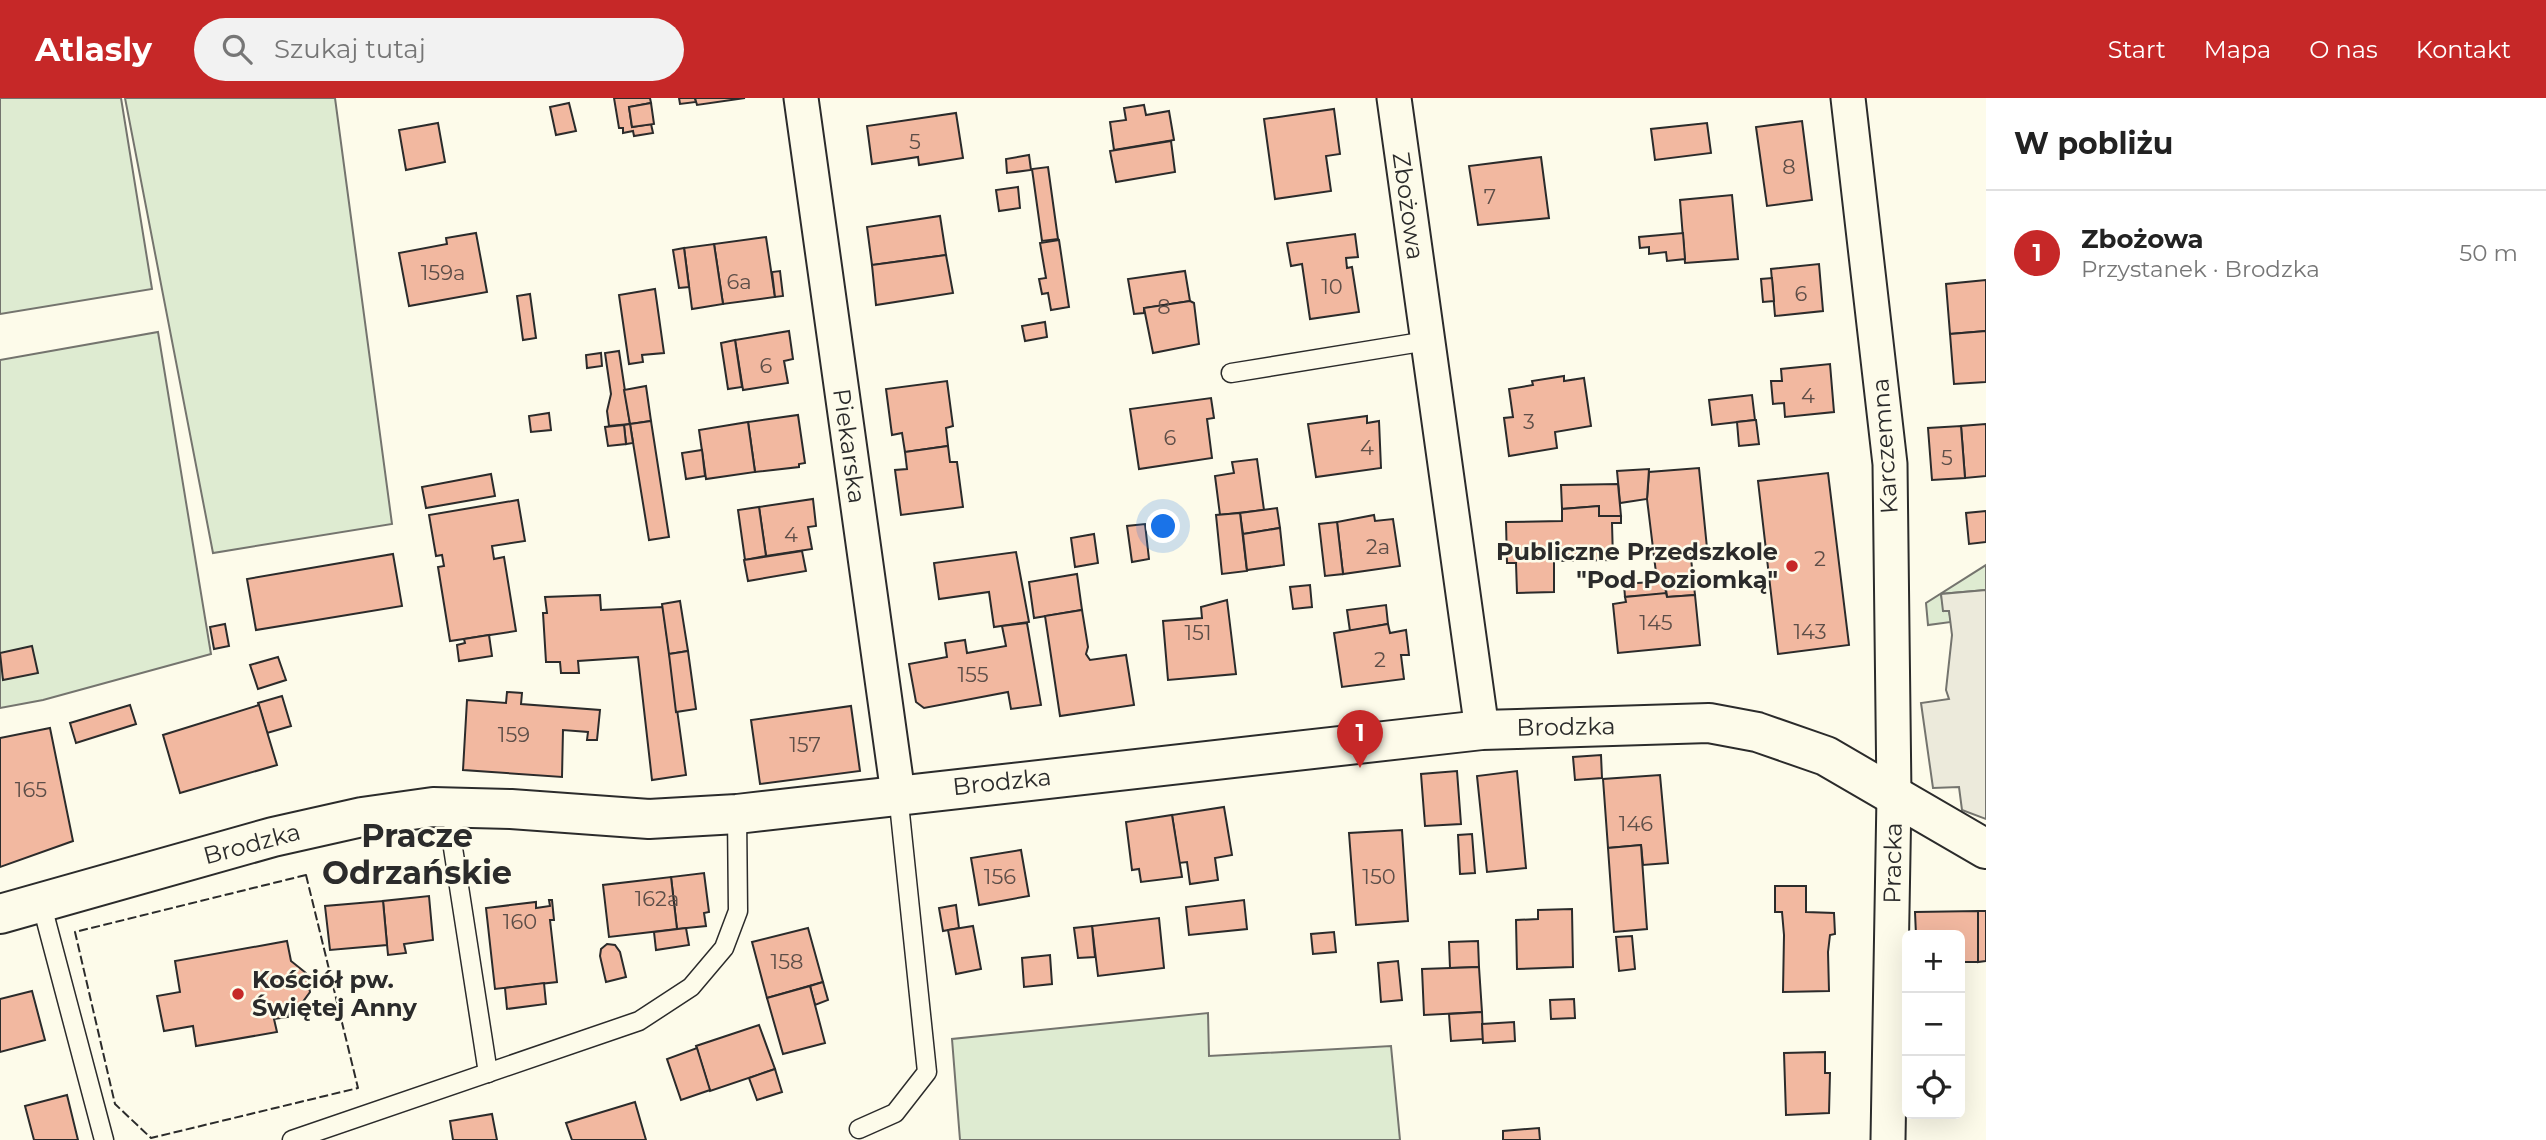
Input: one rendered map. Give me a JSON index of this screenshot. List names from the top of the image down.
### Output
{
  "streets": {
    "street": [
      "Zbożowa",
      "Piekarska",
      "Karczemna",
      "Brodzka",
      "Pracka"
    ]
  },
  "crossings": [
    ["Zbożowa", "Brodzka"],
    ["Piekarska", "Brodzka"],
    ["Karczemna", "Brodzka"],
    ["Karczemna", "Pracka"],
    ["Brodzka", "Pracka"]
  ],
  "districts": ["Pracze Odrzańskie"],
  "places": ["Publiczne Przedszkole \"Pod Poziomką\"", "Kościół pw. Świętej Anny"],
  "house_numbers": [
    "5",
    "8",
    "7",
    "159a",
    "6a",
    "10",
    "6",
    "8",
    "6",
    "4",
    "3",
    "6",
    "4",
    "5",
    "4",
    "2a",
    "2",
    "145",
    "143",
    "151",
    "2",
    "155",
    "159",
    "157",
    "165",
    "146",
    "156",
    "150",
    "162a",
    "160",
    "158"
  ],
  "page": {
    "header": "Atlasly",
    "search": "Szukaj tutaj",
    "nav": [
      "Start",
      "Mapa",
      "O nas",
      "Kontakt"
    ],
    "heading": "W pobliżu",
    "list": [
      {
        "mark": "1",
        "name": "Zbożowa",
        "note": "Przystanek · Brodzka",
        "value": "50 m"
      }
    ],
    "pins": "1",
    "map_buttons": ["+", "−"]
  }
}
